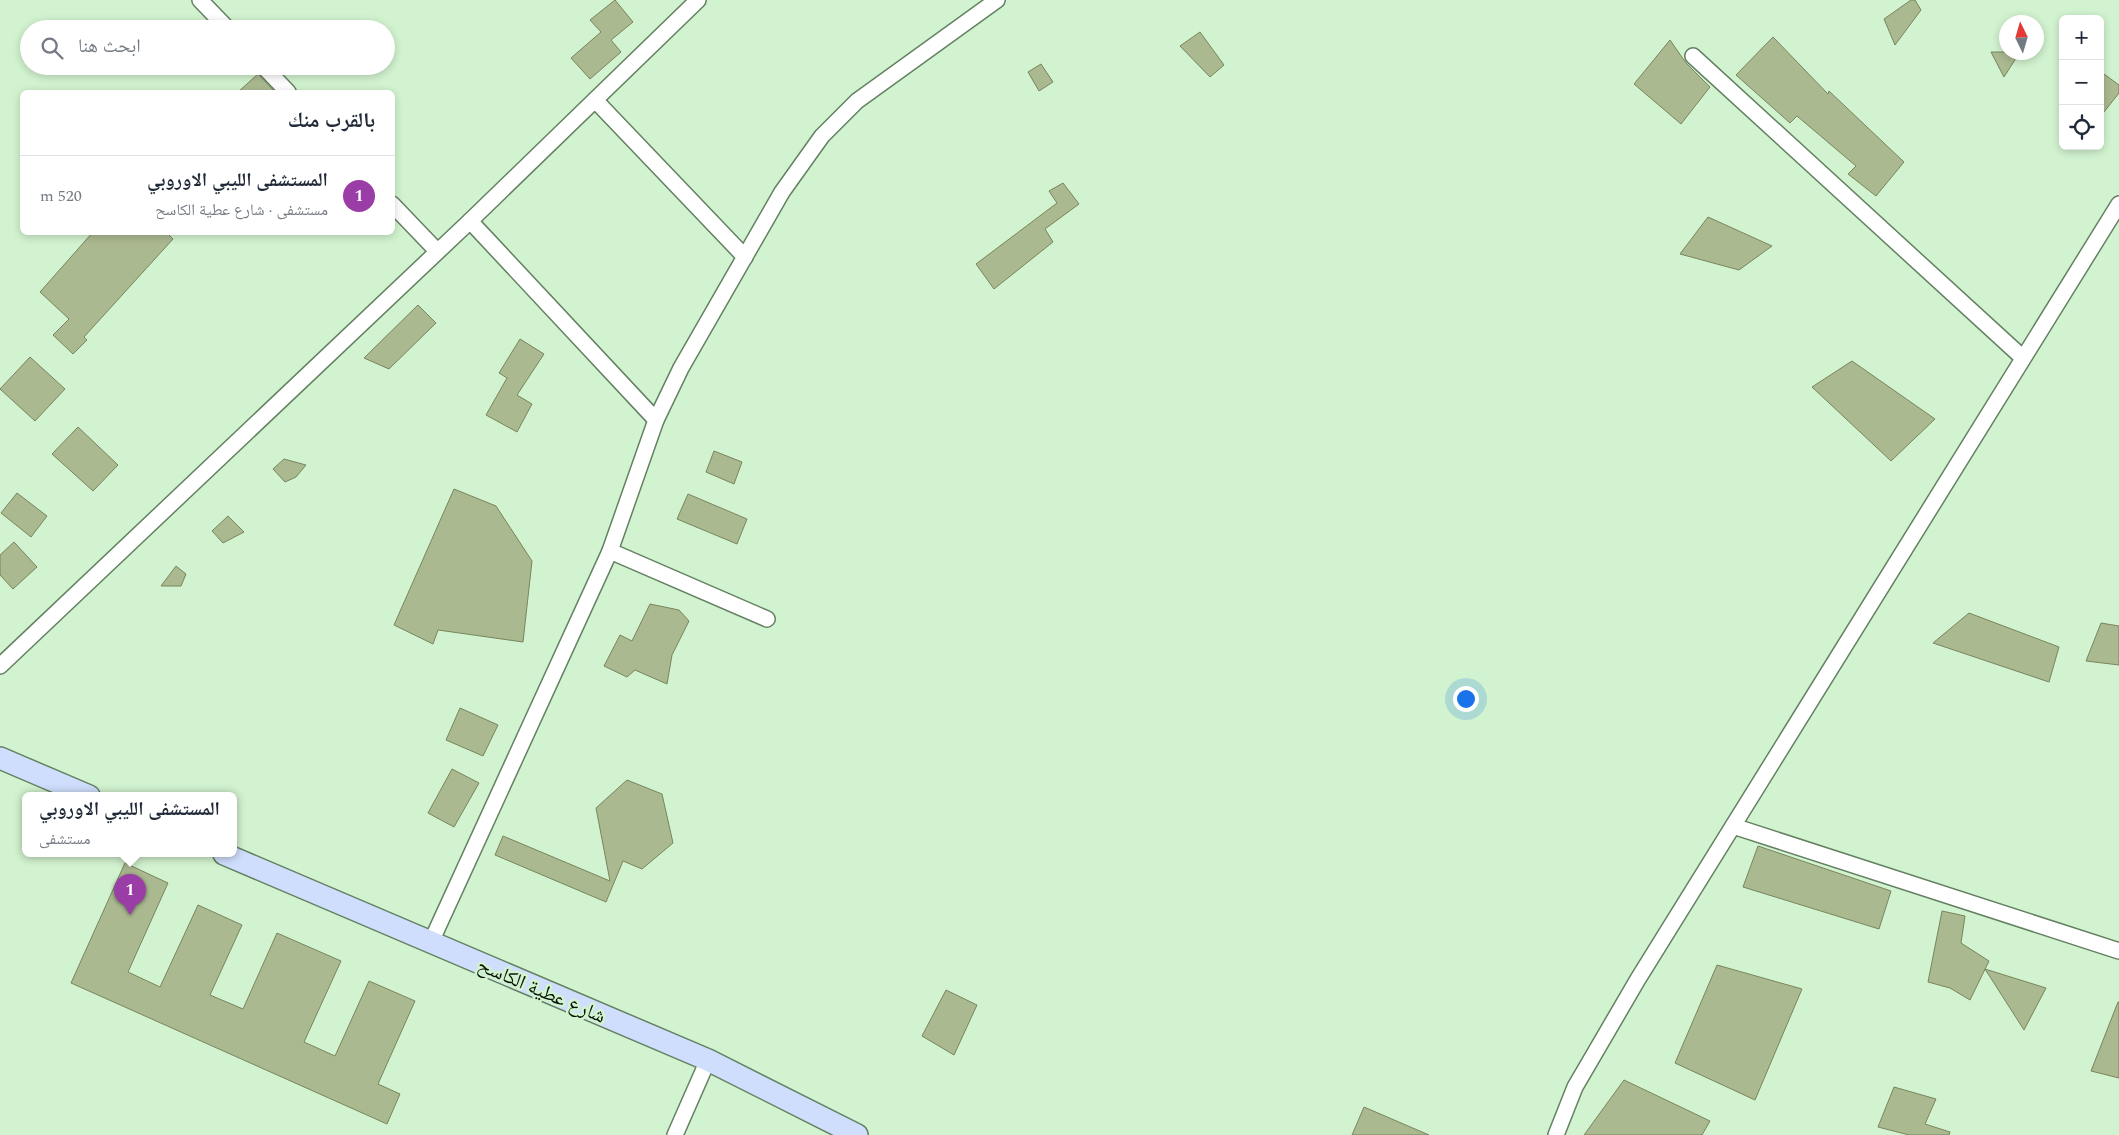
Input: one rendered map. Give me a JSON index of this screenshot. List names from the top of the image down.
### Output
{
  "streets": {
    "street": ["شارع عطية الكاسح"]
  },
  "north": "top",
  "page": {
    "map_buttons": ["+", "−"],
    "search": "ابحث هنا",
    "heading": "بالقرب منك",
    "list": [
      {
        "mark": "1",
        "name": "المستشفی الليبي الاوروبي",
        "note": "مستشفى · شارع عطية الكاسح",
        "value": "520 m"
      }
    ],
    "popup": ["المستشفی الليبي الاوروبي", "مستشفى"],
    "pins": "1"
  }
}
